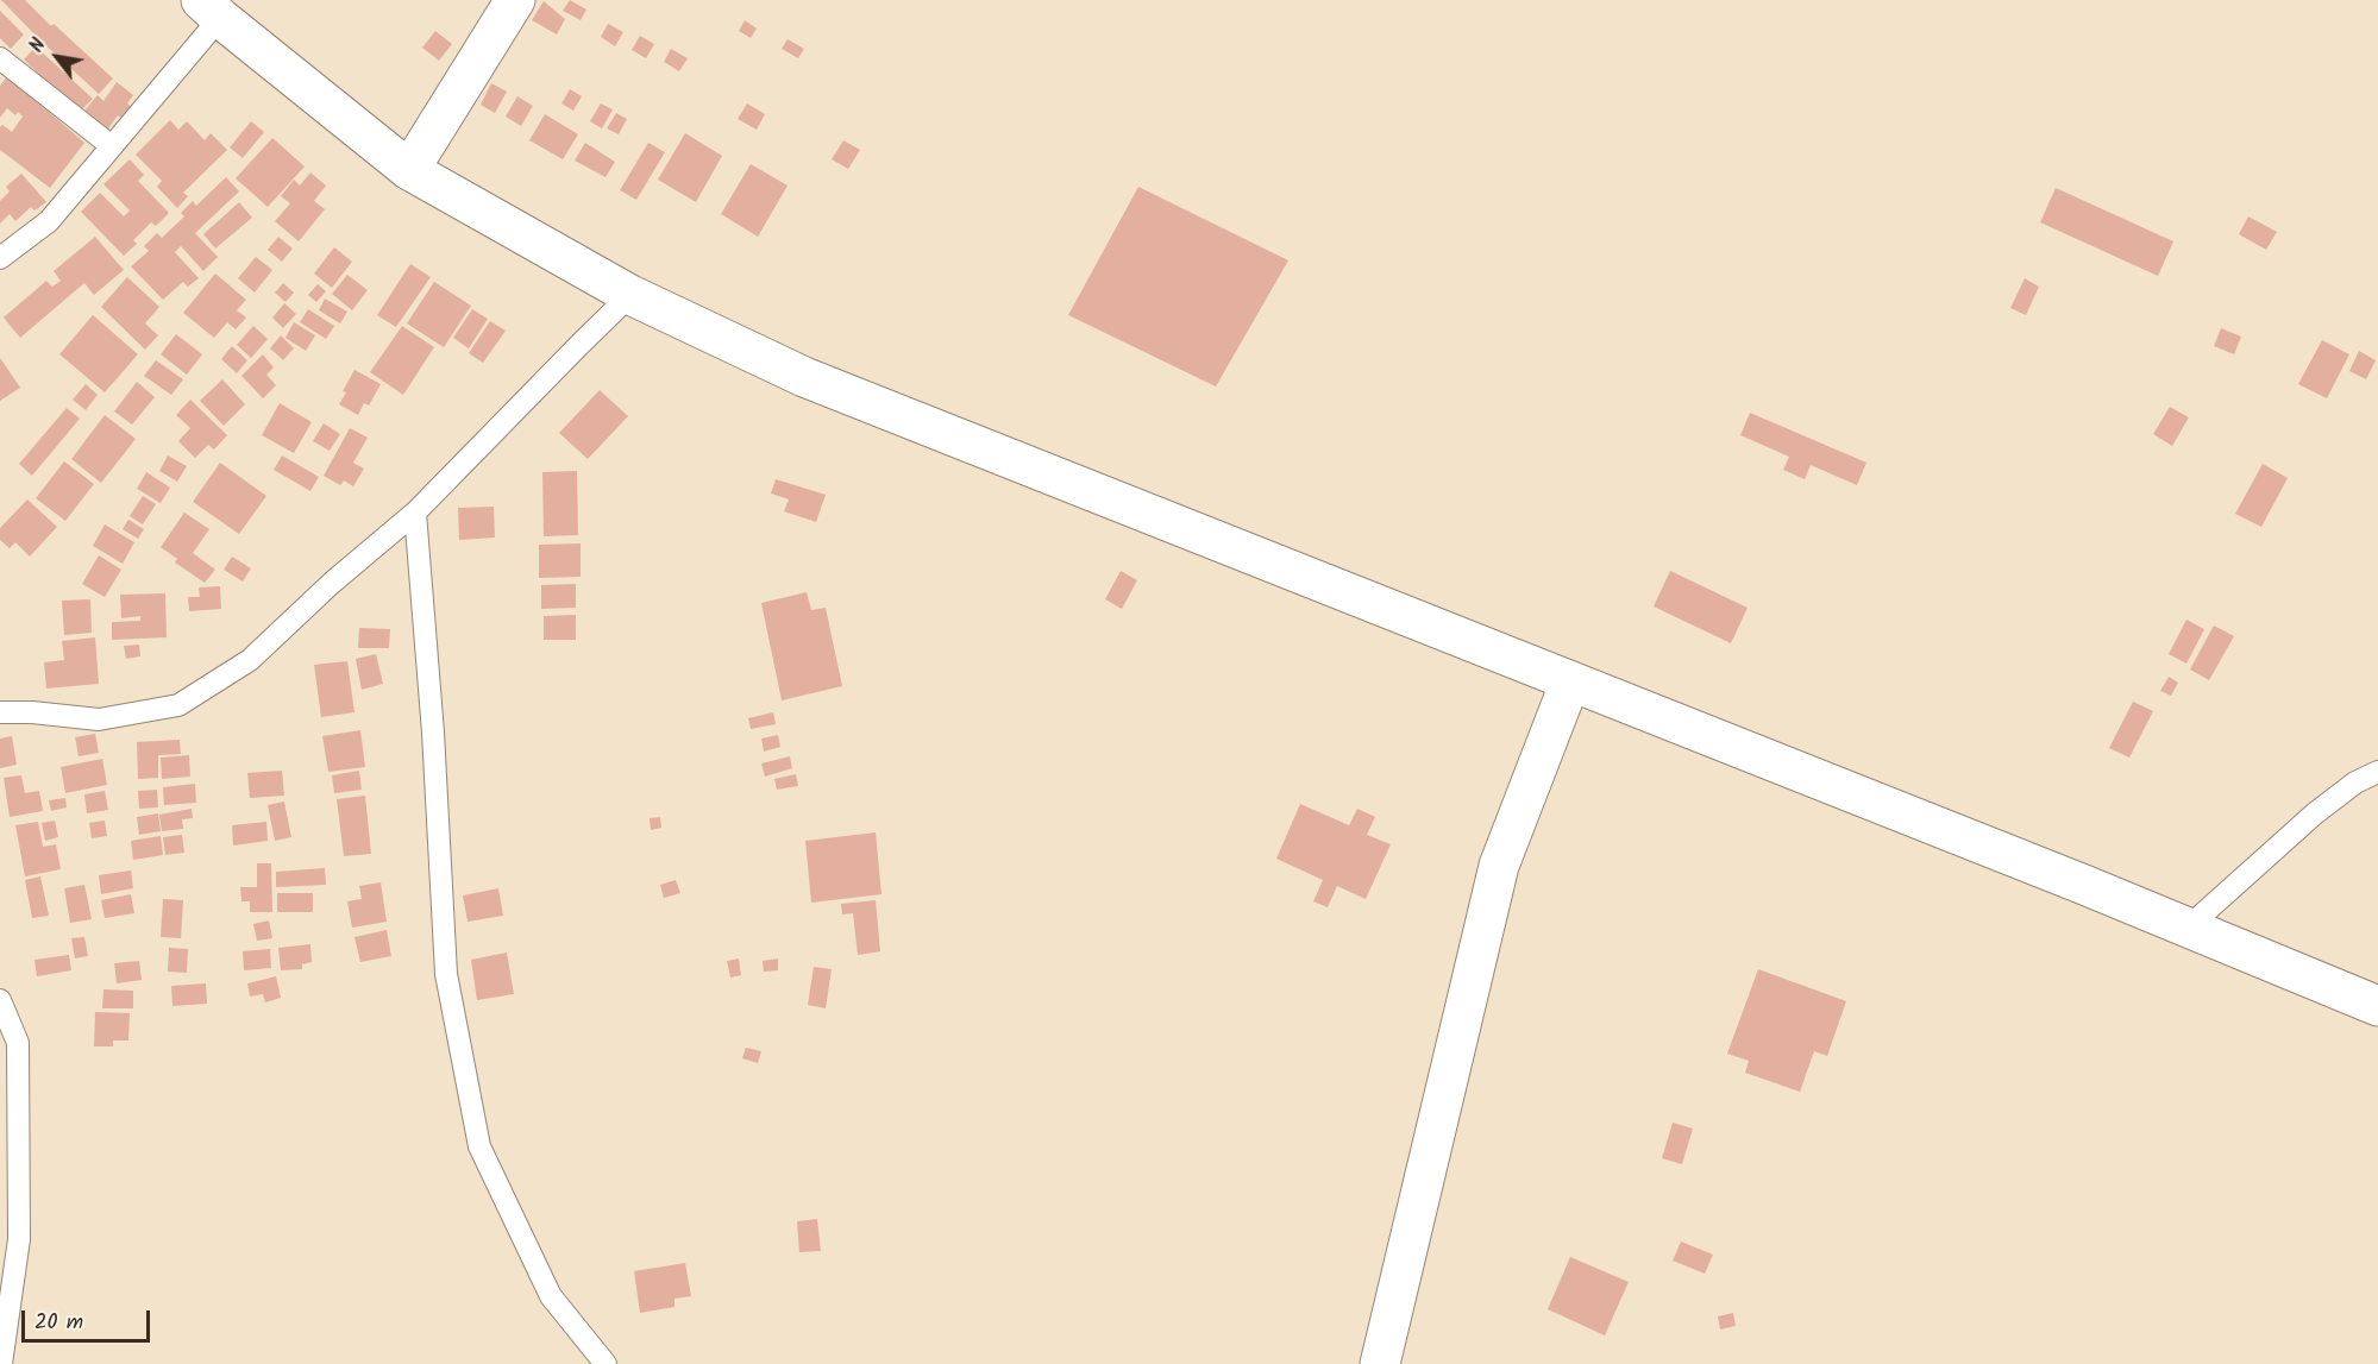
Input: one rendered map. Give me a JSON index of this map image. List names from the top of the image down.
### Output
{
  "scale_bar": "20 m",
  "north": "top left"
}
